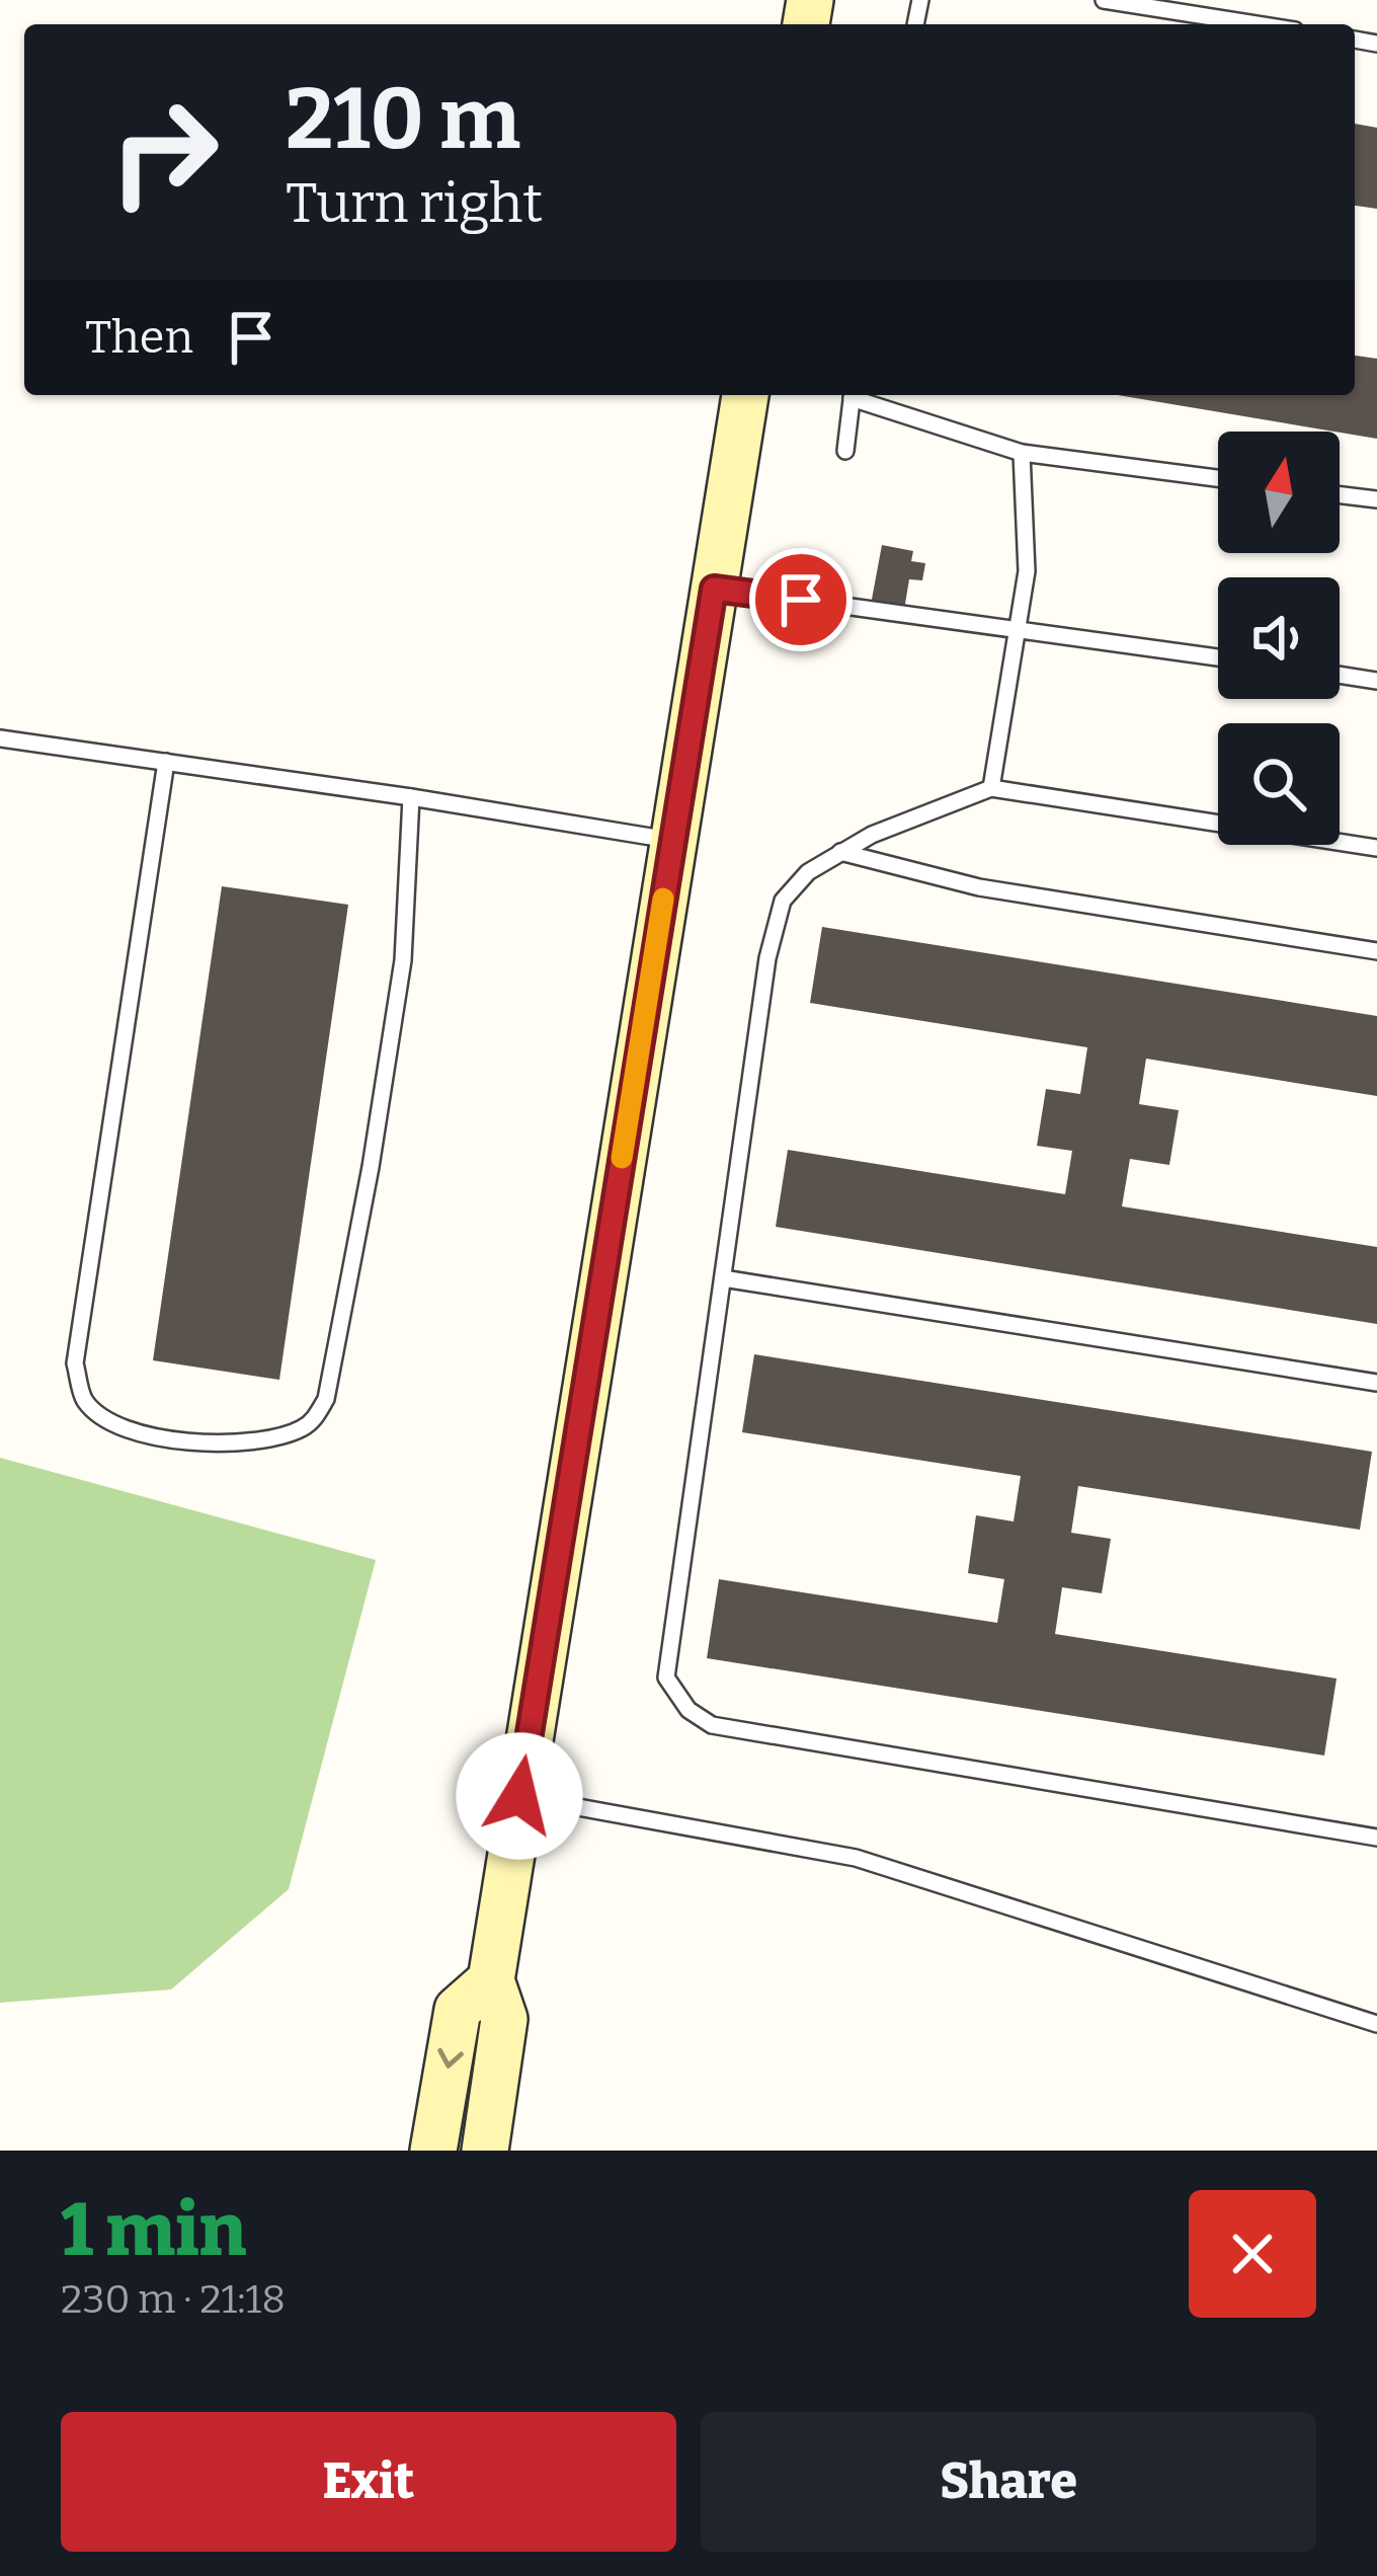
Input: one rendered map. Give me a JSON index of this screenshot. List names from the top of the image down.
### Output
{
  "north": "top",
  "page": {
    "turn": ["210 m", "Turn right"],
    "then": "Then",
    "heading": ["1 min", "230 m · 21:18"],
    "buttons": ["Exit", "Share"]
  }
}
